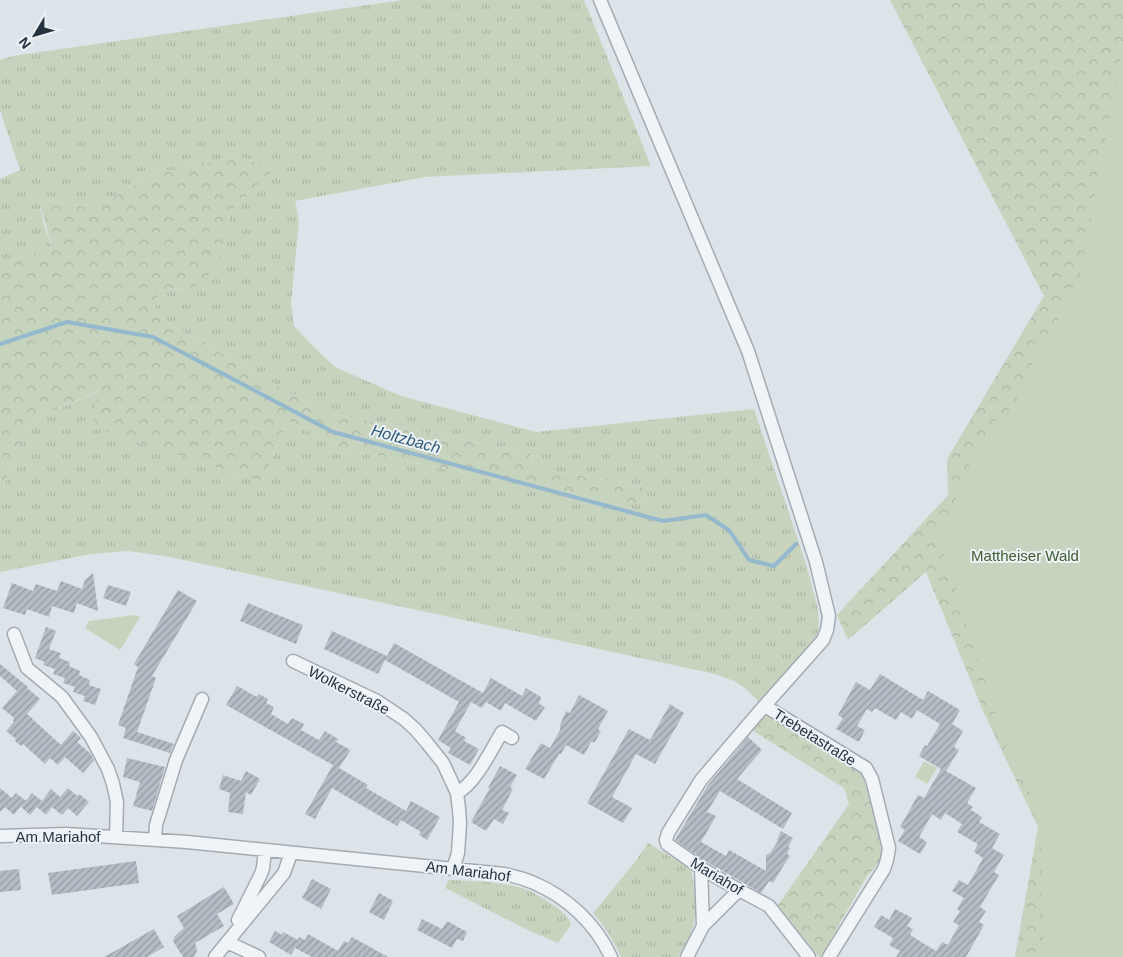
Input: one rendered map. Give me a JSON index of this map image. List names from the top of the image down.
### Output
{
  "streets": {
    "street": [
      "Wolkerstraße",
      "Trebetastraße",
      "Am Mariahof",
      "Mariahof"
    ]
  },
  "crossings": [
    ["Wolkerstraße", "Am Mariahof"],
    ["Trebetastraße", "Mariahof"]
  ],
  "water": ["Holtzbach"],
  "parks": ["Mattheiser Wald"],
  "north": "bottom left"
}
